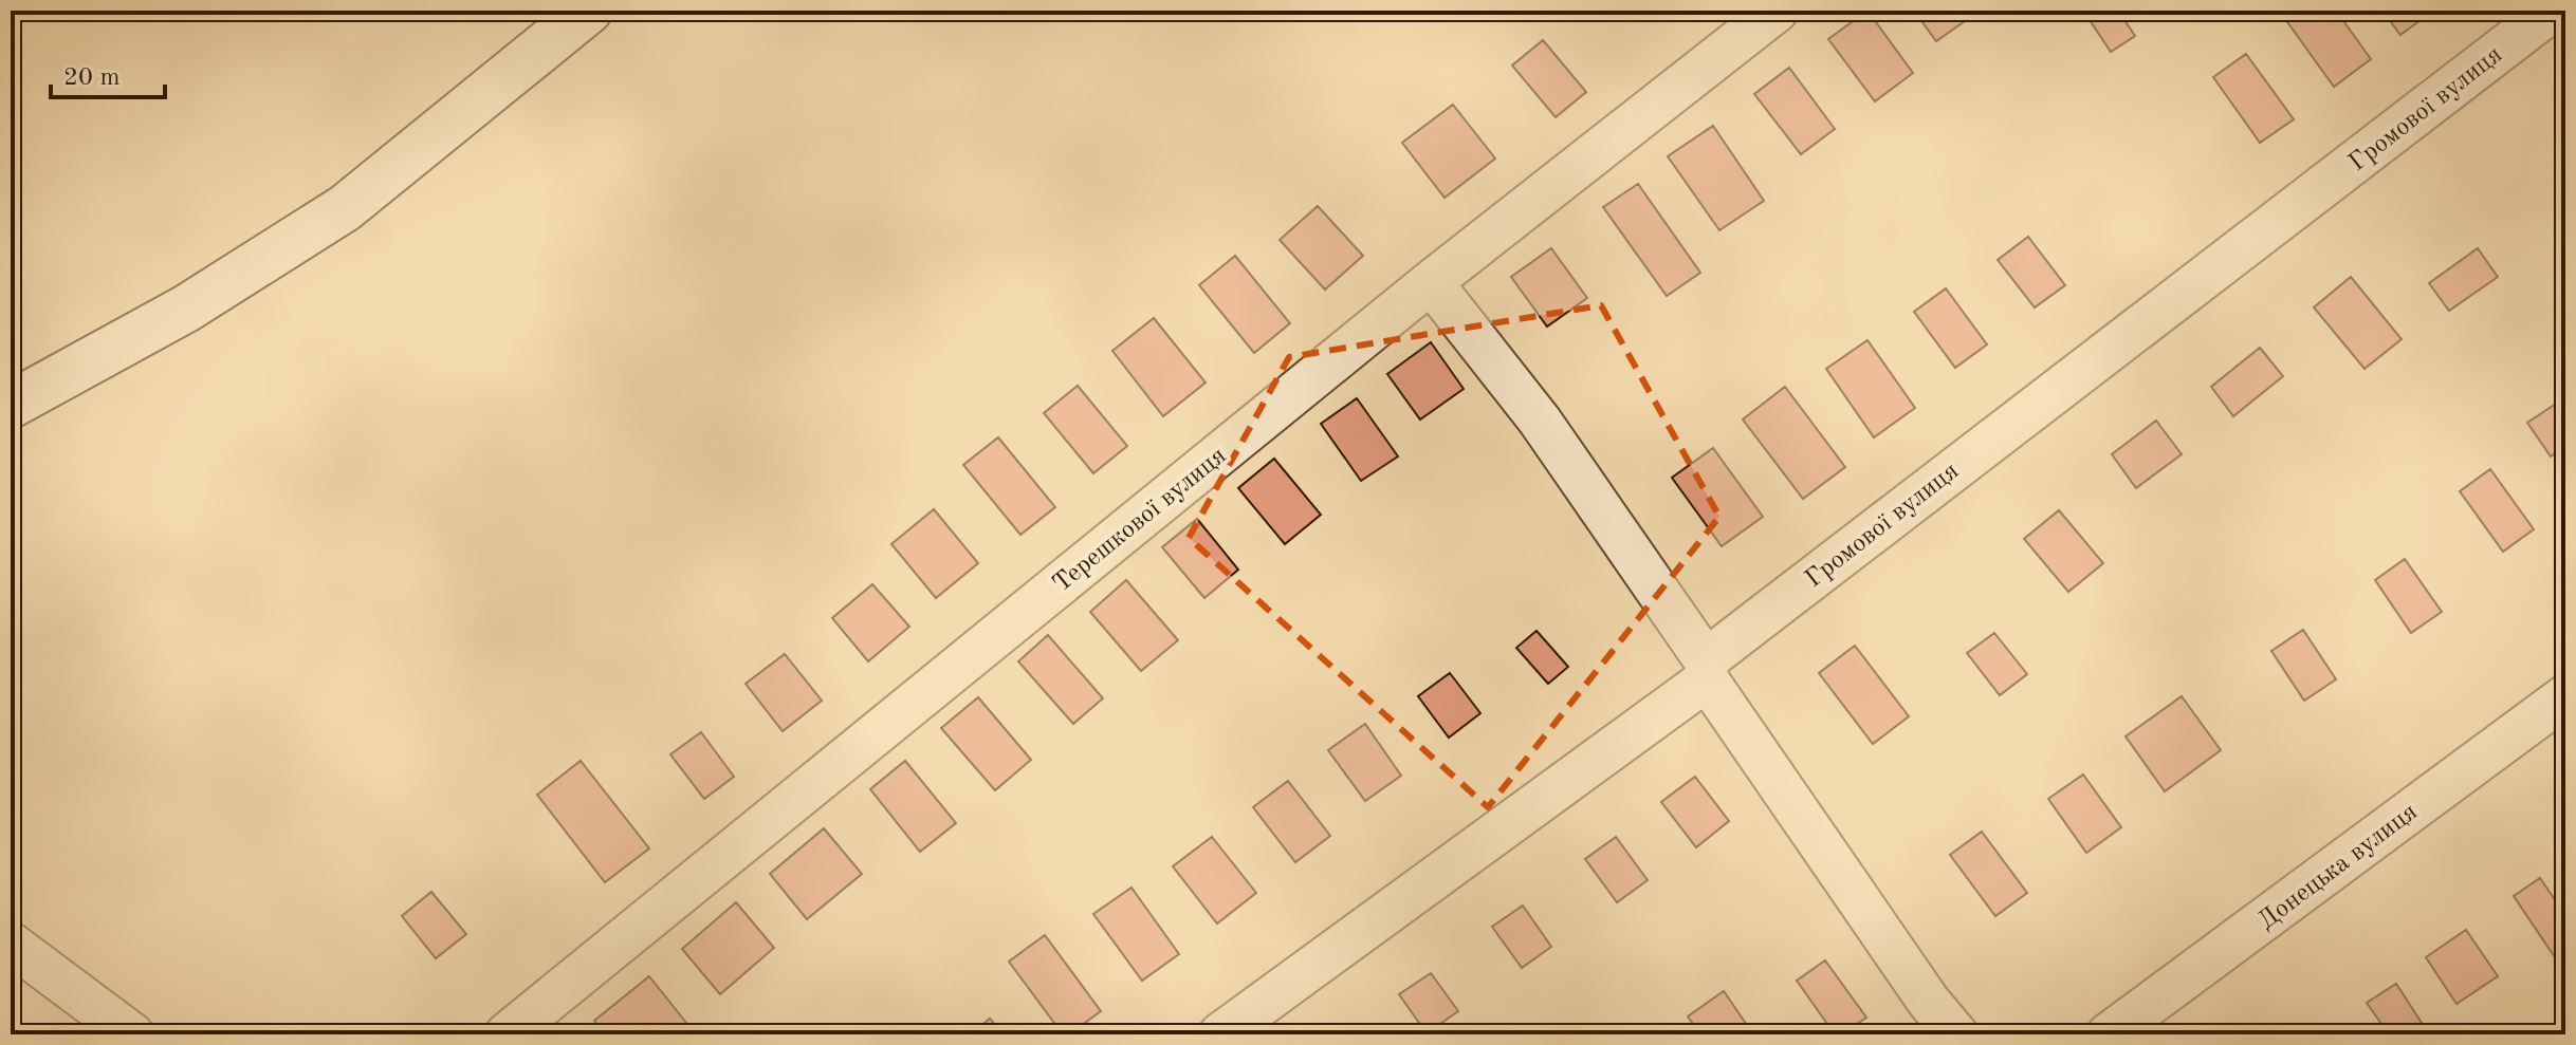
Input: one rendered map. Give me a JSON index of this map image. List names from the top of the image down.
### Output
{
  "streets": {
    "street": ["Громової вулиця", "Терешкової вулиця", "Донецька вулиця"]
  },
  "scale_bar": "20 m"
}
